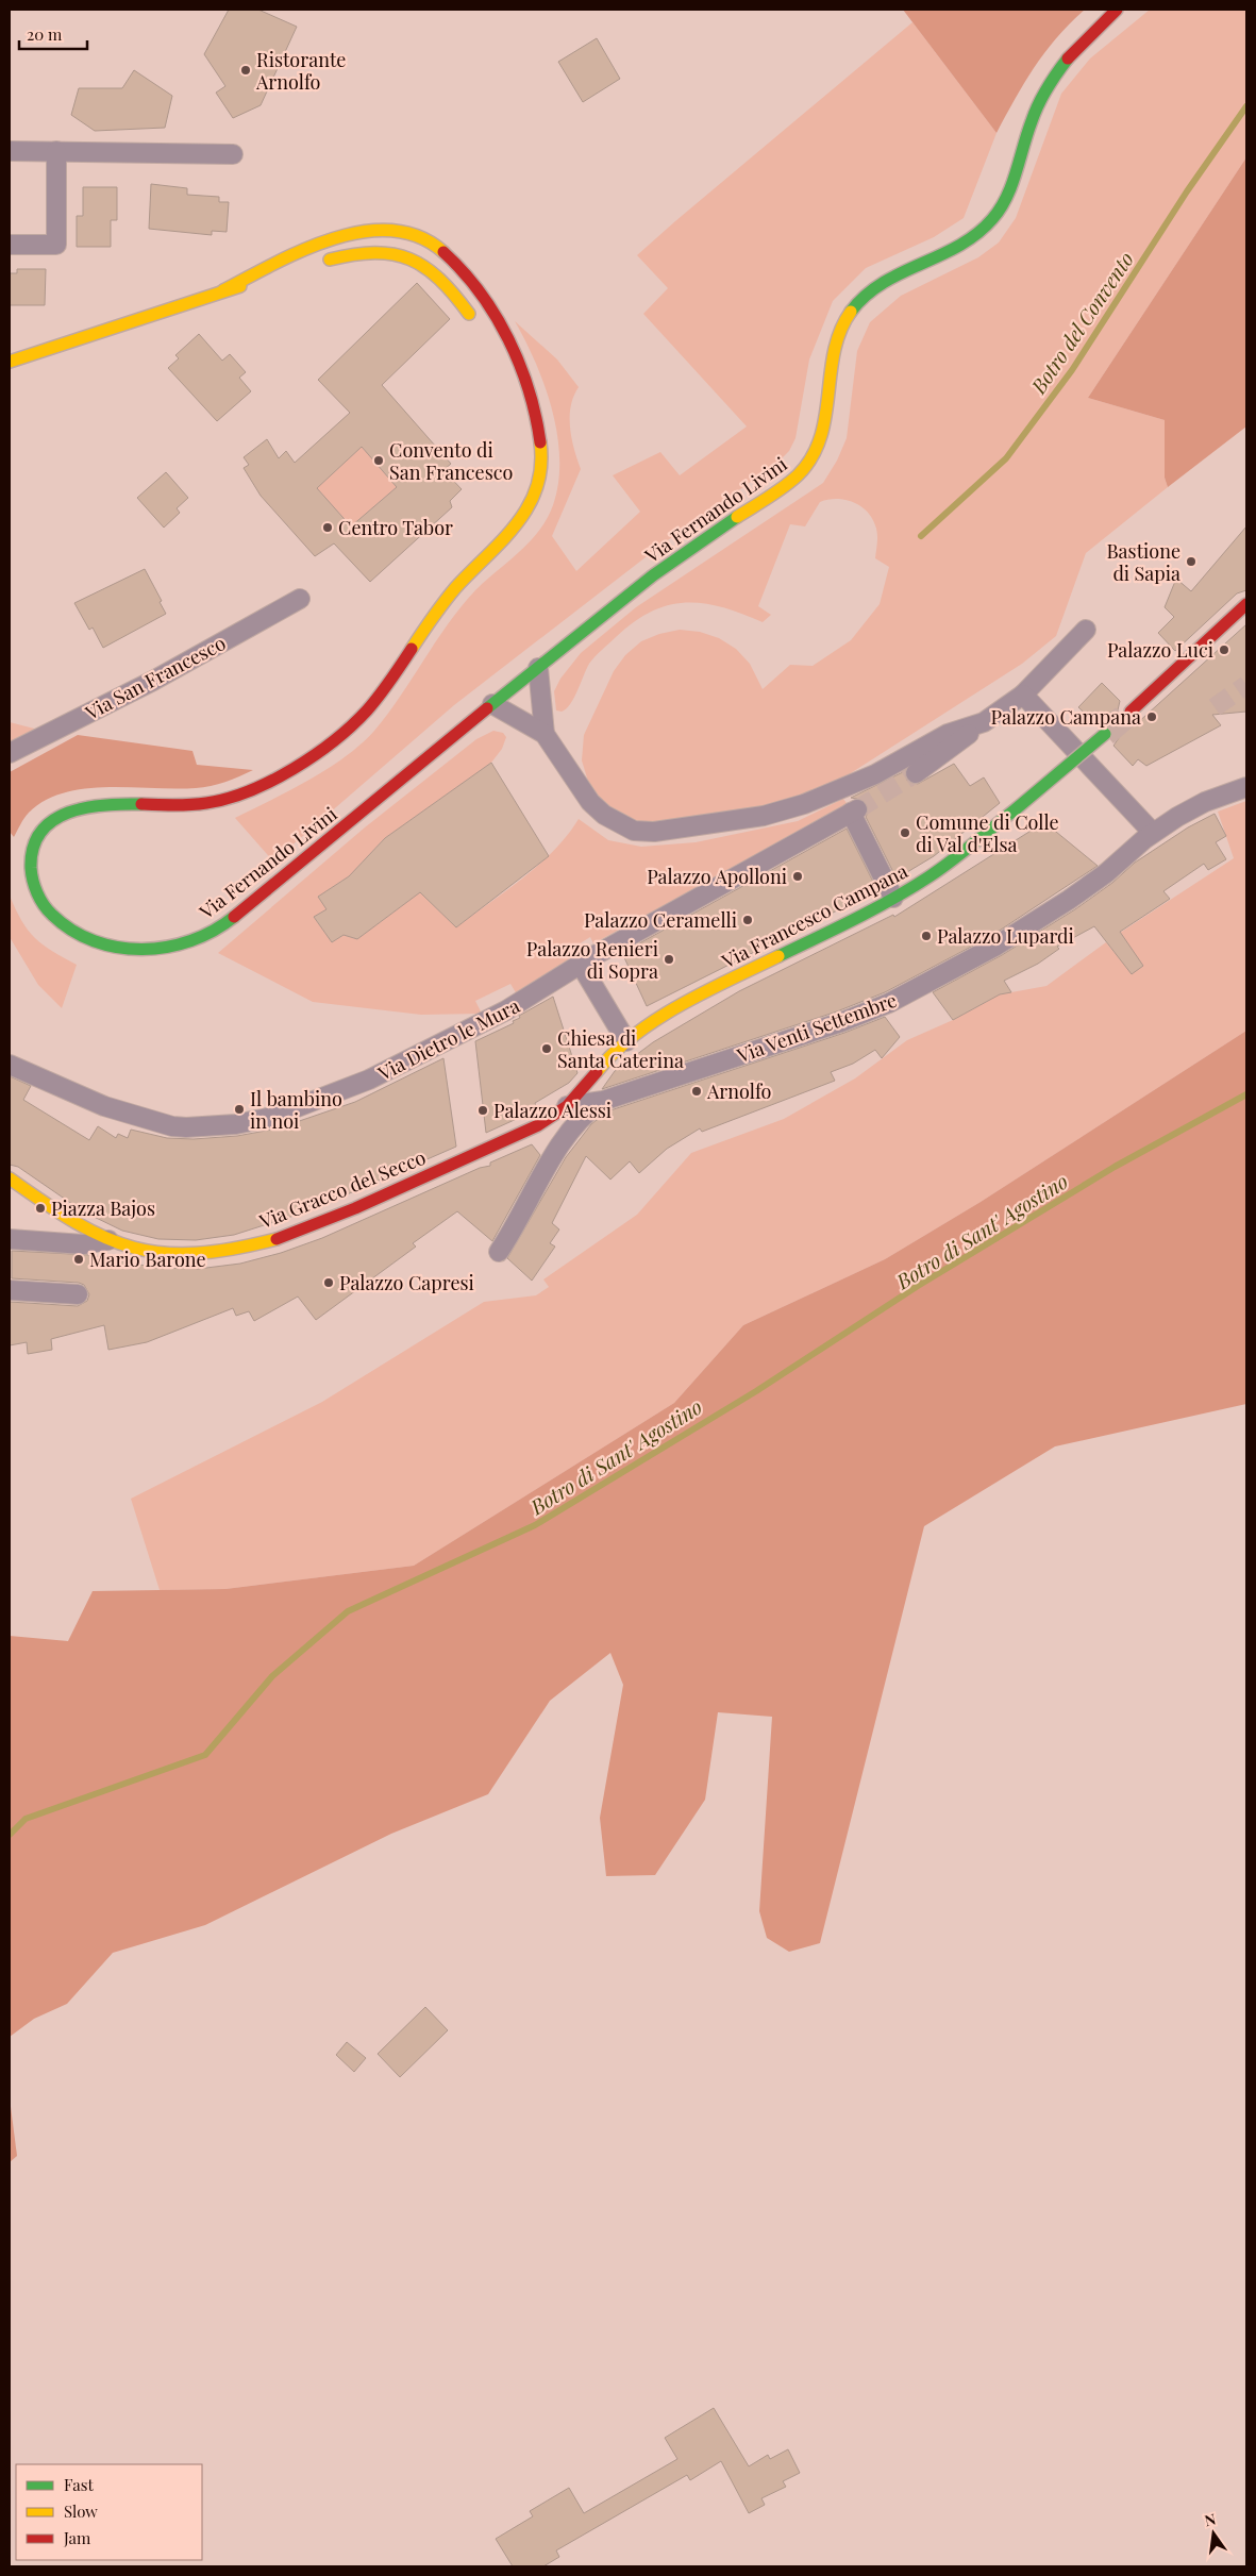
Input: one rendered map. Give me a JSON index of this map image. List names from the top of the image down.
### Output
{
  "streets": {
    "main road": ["Via Fernando Livini", "Via Francesco Campana", "Via Gracco del Secco"],
    "street": ["Via San Francesco", "Via Venti Settembre", "Via Dietro le Mura"]
  },
  "crossings": [
    ["Via Francesco Campana", "Via Venti Settembre"],
    ["Via Francesco Campana", "Via Dietro le Mura"],
    ["Via Francesco Campana", "Via Gracco del Secco"],
    ["Via Venti Settembre", "Via Gracco del Secco"]
  ],
  "water": ["Botro del Convento", "Botro di Sant' Agostino"],
  "places": [
    "Ristorante Arnolfo",
    "Convento di San Francesco",
    "Centro Tabor",
    "Bastione di Sapia",
    "Palazzo Luci",
    "Palazzo Campana",
    "Comune di Colle di Val d'Elsa",
    "Palazzo Apolloni",
    "Palazzo Ceramelli",
    "Palazzo Lupardi",
    "Palazzo Renieri di Sopra",
    "Chiesa di Santa Caterina",
    "Arnolfo",
    "Il bambino in noi",
    "Palazzo Alessi",
    "Piazza Bajos",
    "Mario Barone",
    "Palazzo Capresi"
  ],
  "legend": ["Fast", "Slow", "Jam"],
  "scale_bar": "20 m",
  "north": "top"
}
